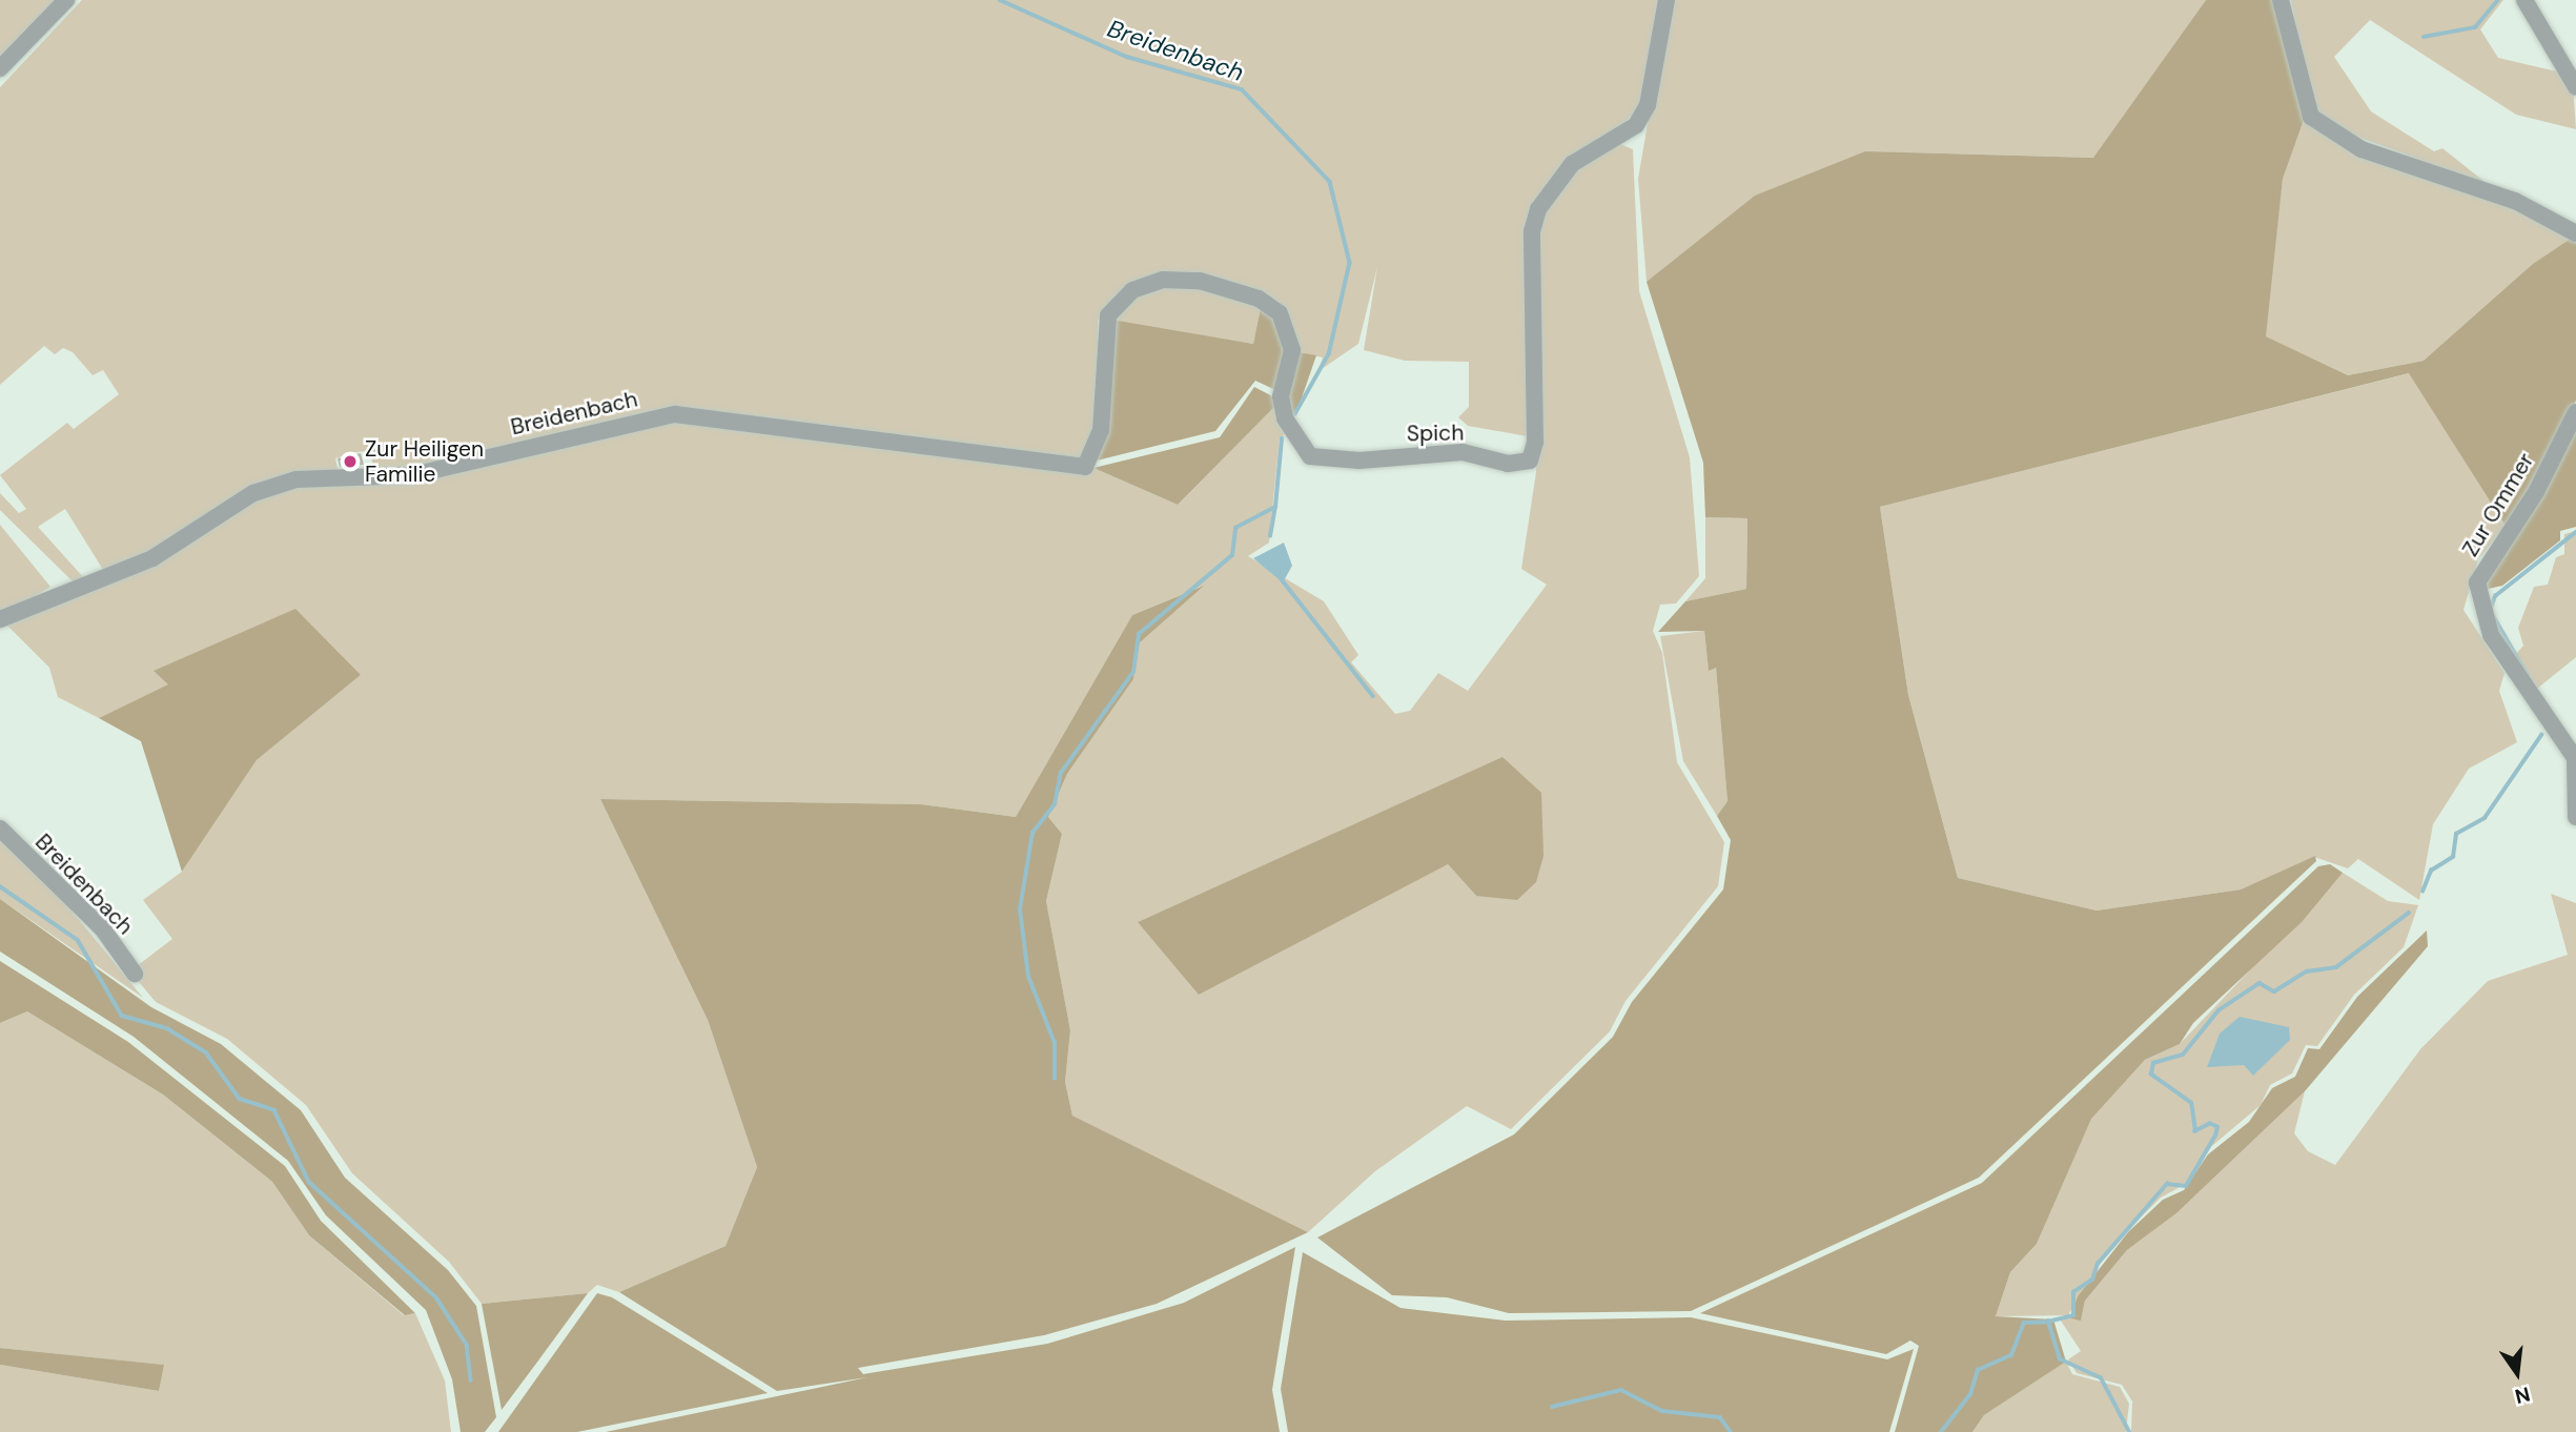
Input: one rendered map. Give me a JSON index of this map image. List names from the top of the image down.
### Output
{
  "streets": {
    "street": ["Breidenbach", "Spich", "Zur Ommer"]
  },
  "crossings": [
    ["Breidenbach", "Spich"]
  ],
  "water": ["Breidenbach"],
  "places": ["Zur Heiligen Familie"],
  "north": "bottom"
}
